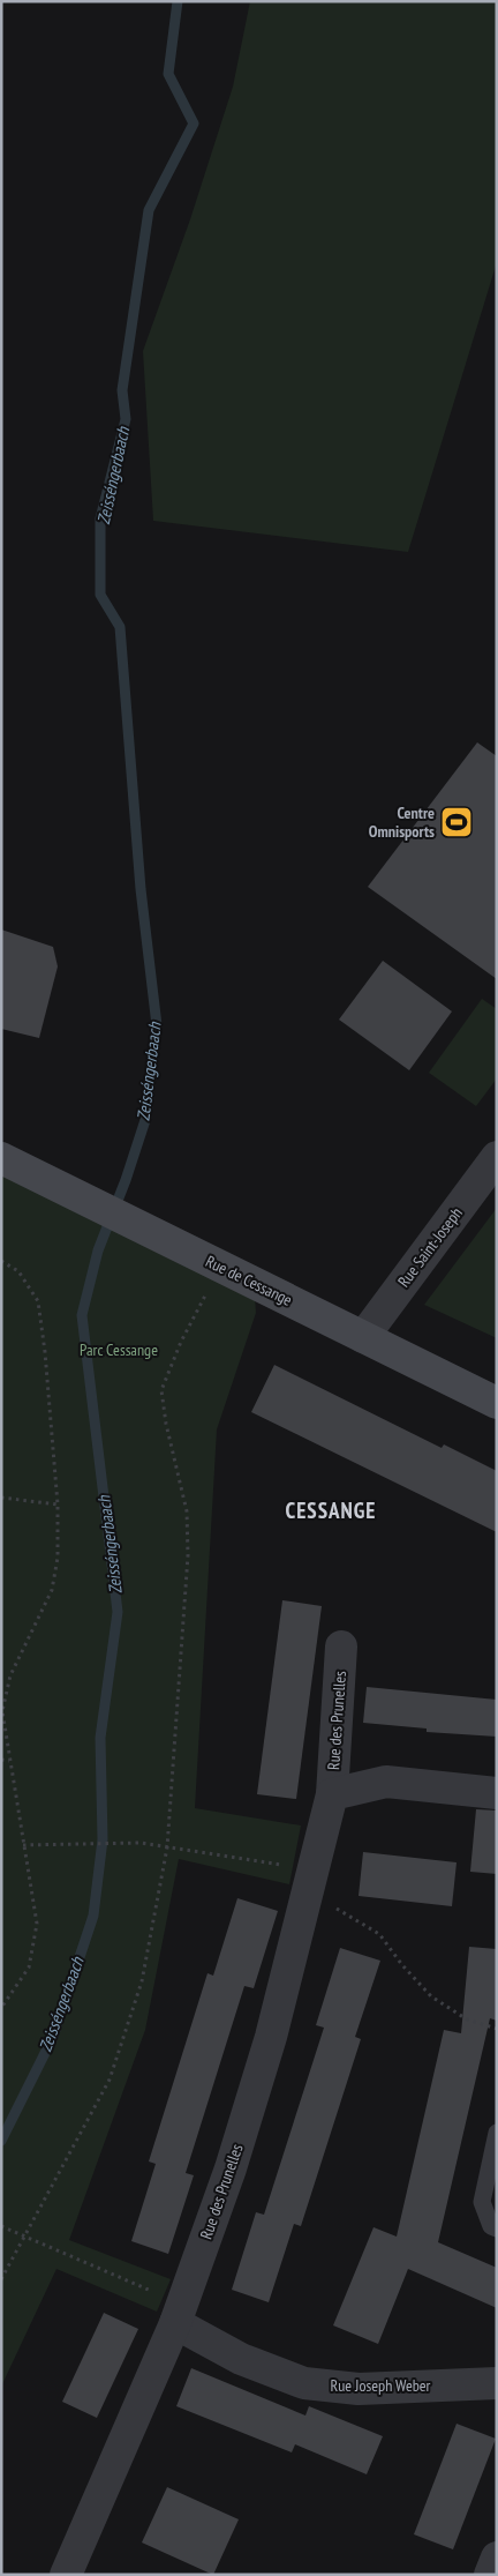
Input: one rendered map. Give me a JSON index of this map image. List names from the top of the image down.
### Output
{
  "streets": {
    "main road": ["Rue de Cessange"],
    "street": ["Rue Saint-Joseph", "Rue des Prunelles", "Rue Joseph Weber"]
  },
  "crossings": [
    ["Rue Saint-Joseph", "Rue de Cessange"],
    ["Rue des Prunelles", "Rue Joseph Weber"]
  ],
  "districts": ["CESSANGE"],
  "water": ["Zeisséngerbaach"],
  "parks": ["Parc Cessange"],
  "places": {
    "sports": ["Centre Omnisports"]
  }
}
